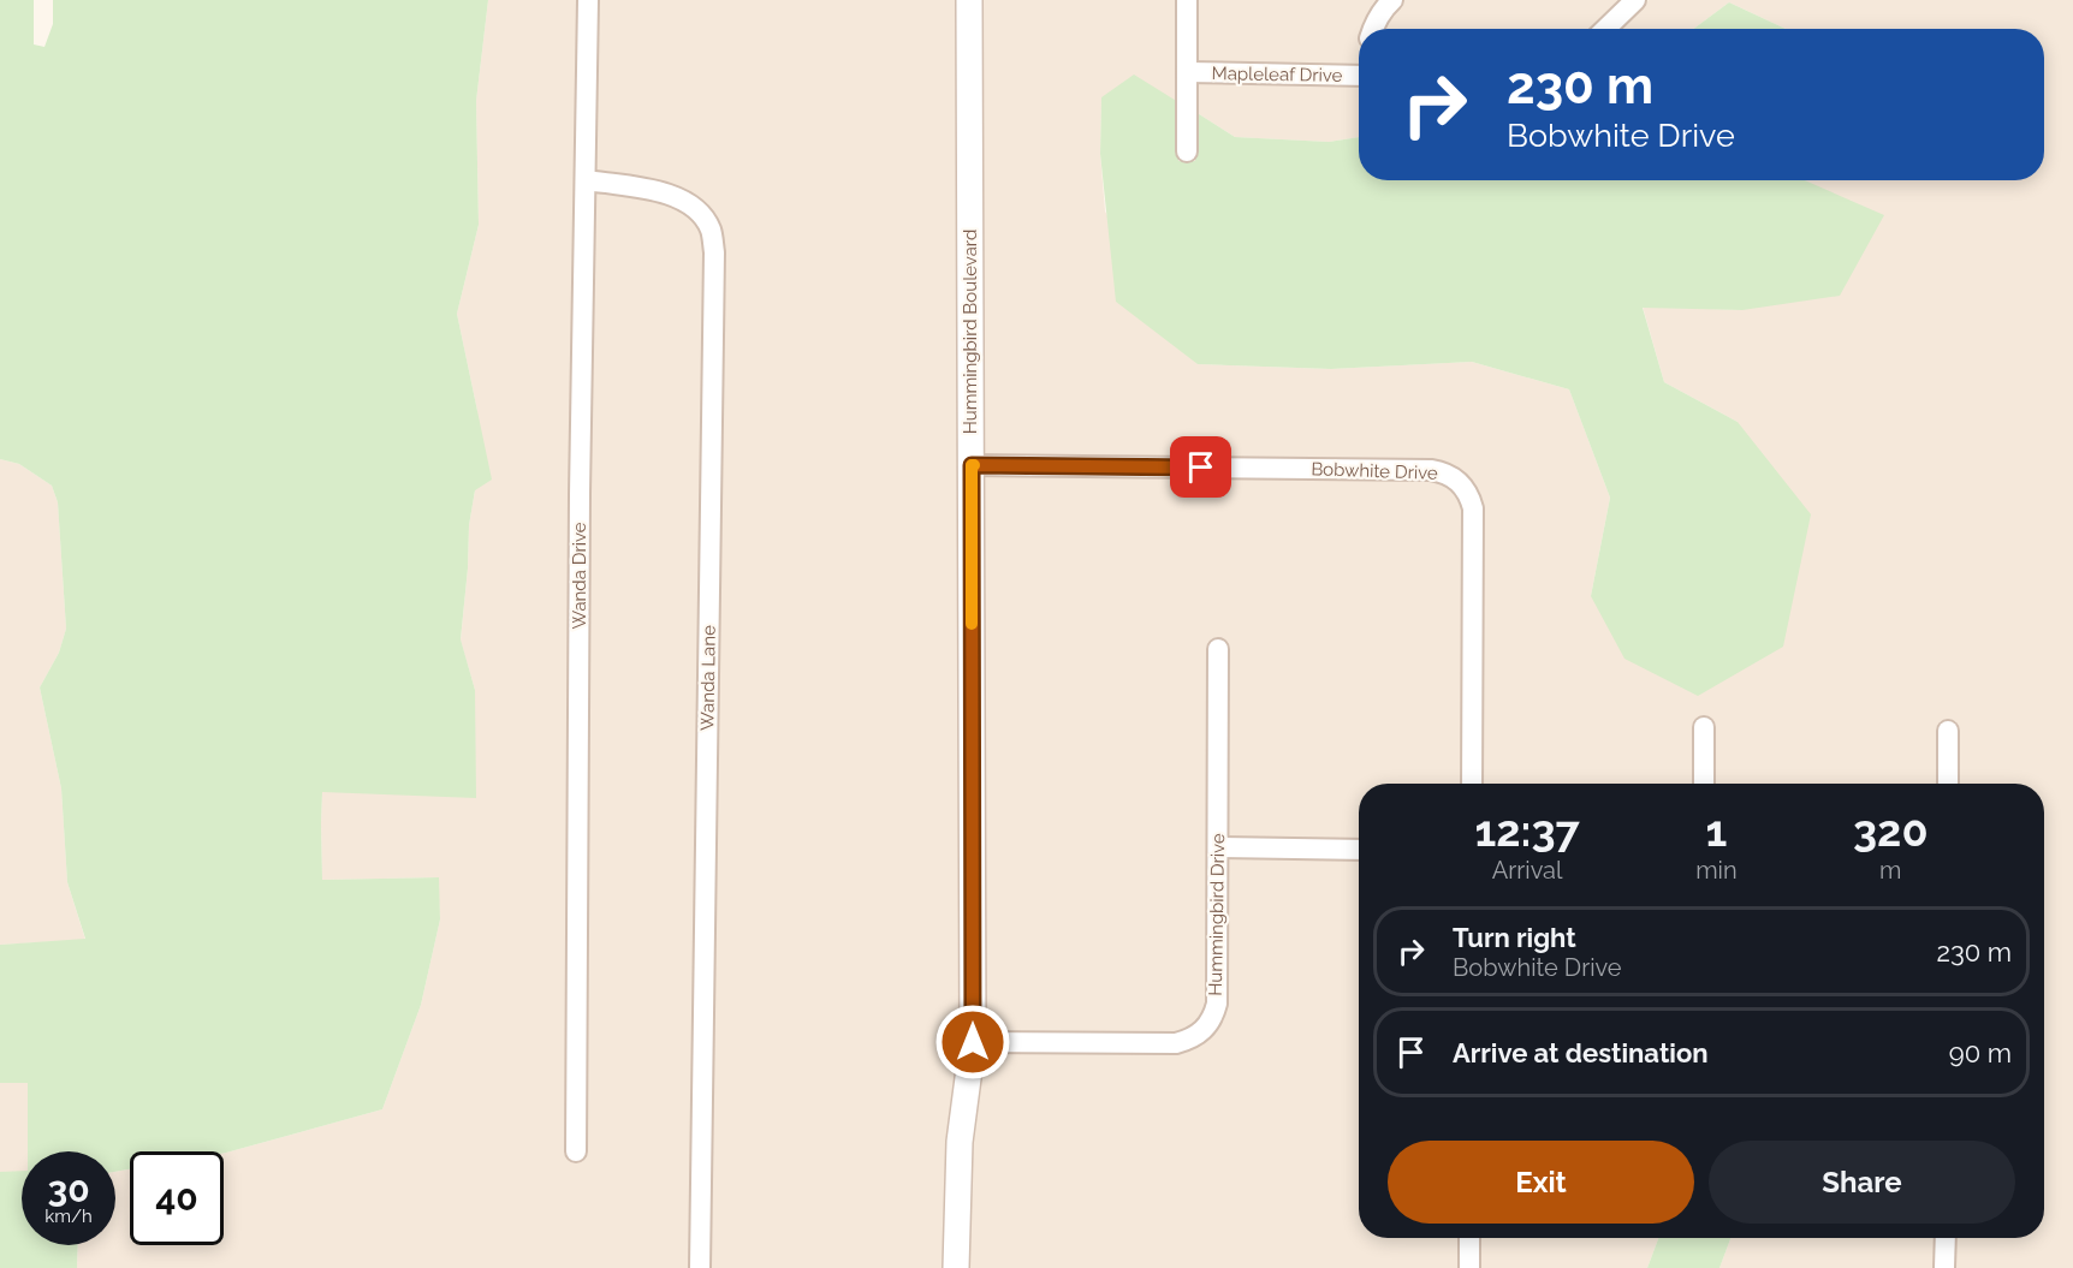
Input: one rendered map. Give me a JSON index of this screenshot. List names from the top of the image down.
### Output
{
  "streets": {
    "street": [
      "Mapleleaf Drive",
      "Hummingbird Boulevard",
      "Bobwhite Drive",
      "Wanda Drive",
      "Wanda Lane",
      "Hummingbird Drive"
    ]
  },
  "crossings": [
    ["Hummingbird Boulevard", "Bobwhite Drive"],
    ["Hummingbird Boulevard", "Hummingbird Drive"],
    ["Wanda Drive", "Wanda Lane"]
  ],
  "page": {
    "turn": ["230 m", "Bobwhite Drive"],
    "eta": [
      "12:37",
      "Arrival",
      "1",
      "min",
      "320",
      "m"
    ],
    "list": [
      {
        "name": "Turn right",
        "note": "Bobwhite Drive",
        "value": "230 m"
      },
      {
        "name": "Arrive at destination",
        "value": "90 m"
      }
    ],
    "buttons": ["Exit", "Share"],
    "speed": "30 km/h",
    "limit": "40"
  }
}
